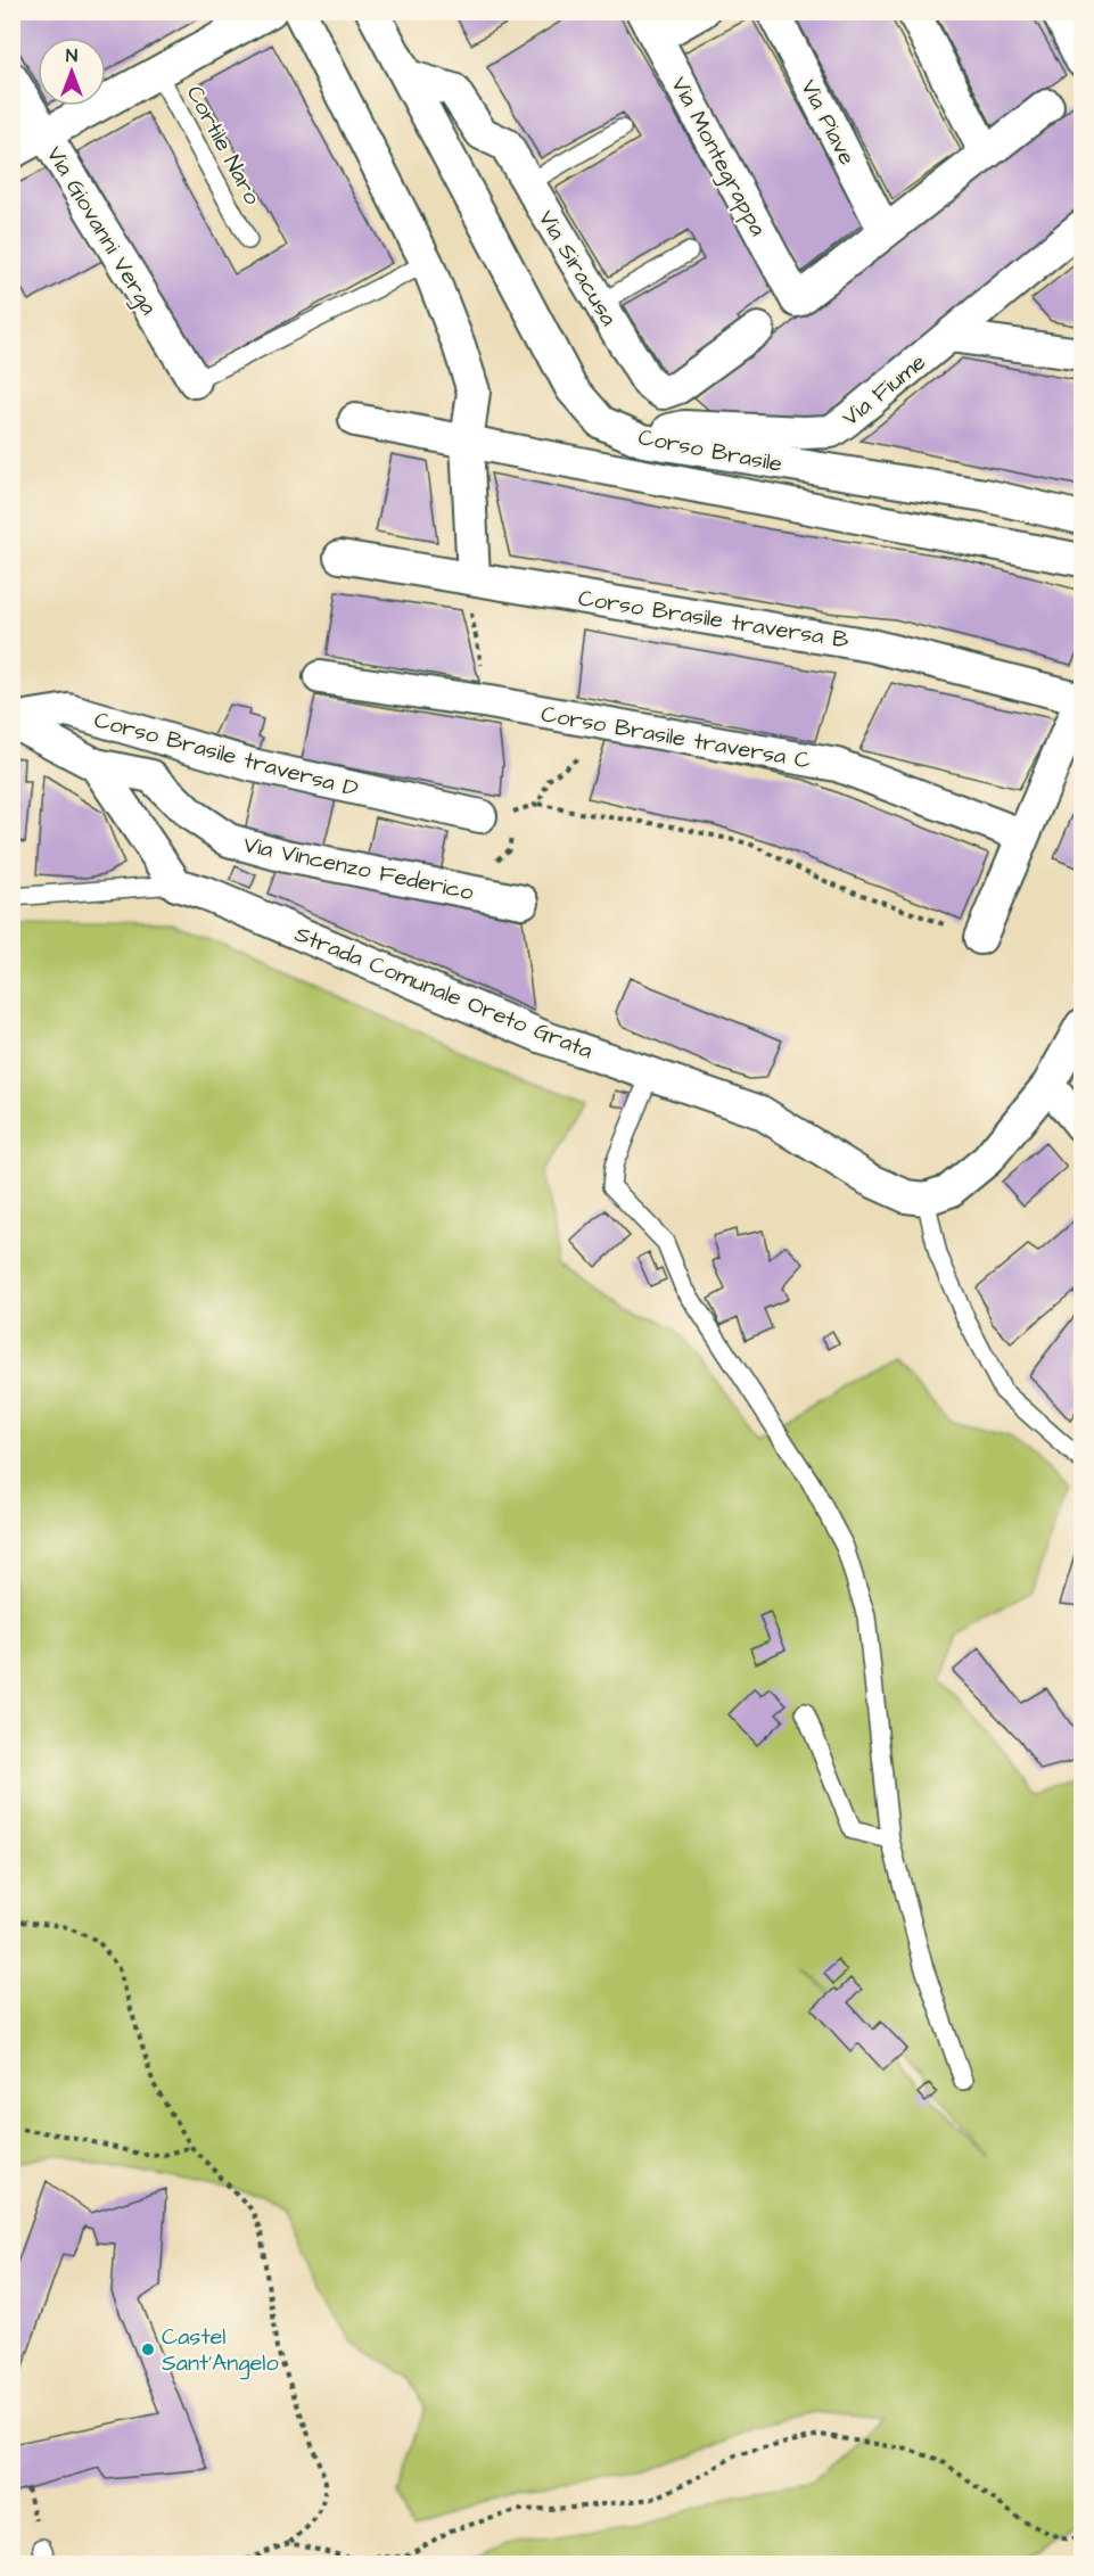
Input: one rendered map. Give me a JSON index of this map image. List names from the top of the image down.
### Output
{
  "streets": {
    "street": [
      "Via Piave",
      "Via Montegrappa",
      "Via Giovanni Verga",
      "Via Siracusa",
      "Via Fiume",
      "Corso Brasile",
      "Corso Brasile traversa B",
      "Corso Brasile traversa C",
      "Corso Brasile traversa D",
      "Via Vincenzo Federico",
      "Strada Comunale Oreto Grata"
    ],
    "lane": ["Cortile Naro"]
  },
  "crossings": [
    ["Via Piave", "Via Montegrappa"],
    ["Via Siracusa", "Corso Brasile"],
    ["Via Fiume", "Corso Brasile"]
  ],
  "places": ["Castel Sant'Angelo"],
  "north": "top"
}
